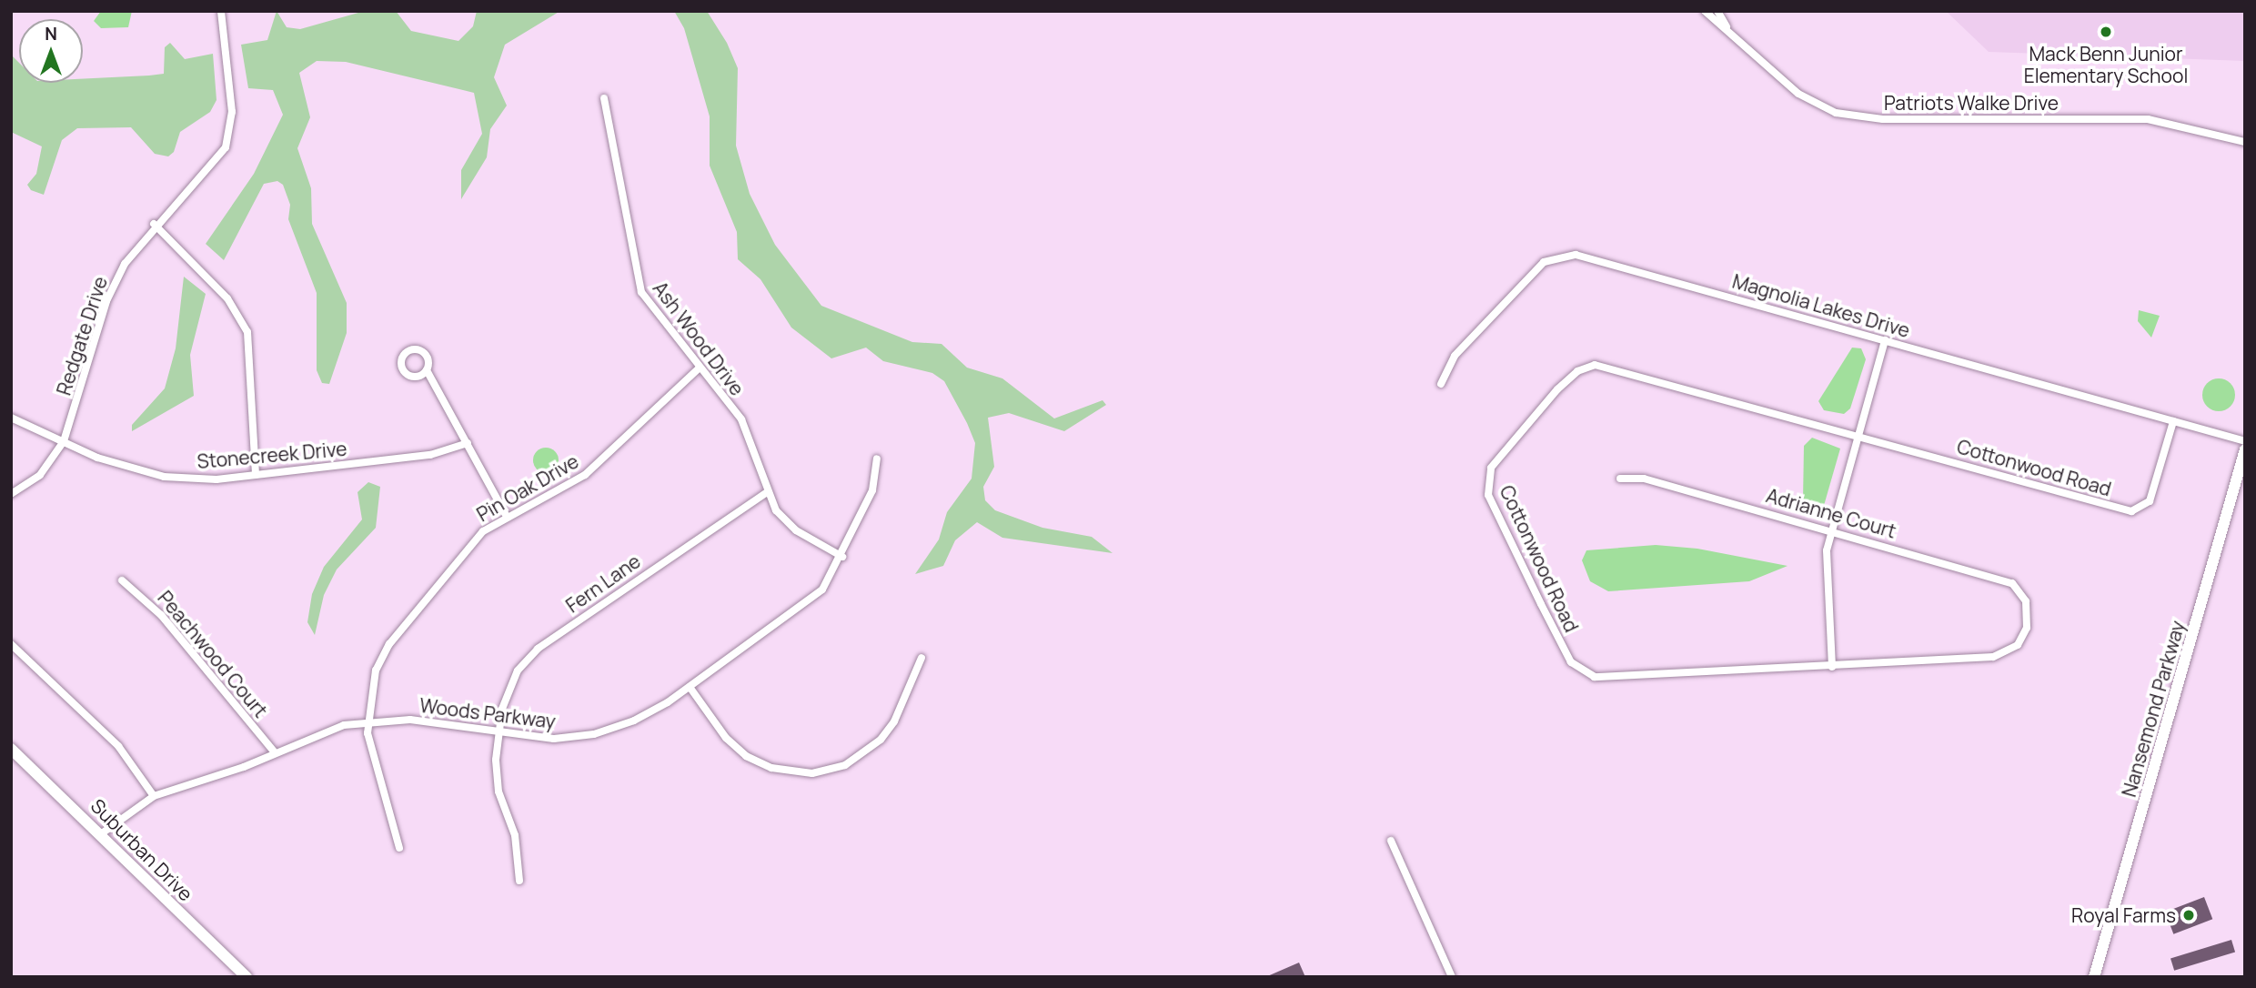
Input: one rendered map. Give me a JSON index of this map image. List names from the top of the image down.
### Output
{
  "streets": {
    "main road": ["Nansemond Parkway", "Suburban Drive"],
    "street": [
      "Patriots Walke Drive",
      "Magnolia Lakes Drive",
      "Redgate Drive",
      "Ash Wood Drive",
      "Stonecreek Drive",
      "Cottonwood Road",
      "Pin Oak Drive",
      "Adrianne Court",
      "Fern Lane",
      "Peachwood Court",
      "Woods Parkway"
    ]
  },
  "crossings": [
    ["Magnolia Lakes Drive", "Cottonwood Road"],
    ["Redgate Drive", "Stonecreek Drive"],
    ["Ash Wood Drive", "Pin Oak Drive"],
    ["Ash Wood Drive", "Fern Lane"],
    ["Ash Wood Drive", "Woods Parkway"],
    ["Cottonwood Road", "Adrianne Court"],
    ["Pin Oak Drive", "Woods Parkway"],
    ["Fern Lane", "Woods Parkway"],
    ["Peachwood Court", "Woods Parkway"],
    ["Woods Parkway", "Suburban Drive"]
  ],
  "places": ["Mack Benn Junior Elementary School", "Royal Farms"],
  "north": "top"
}
